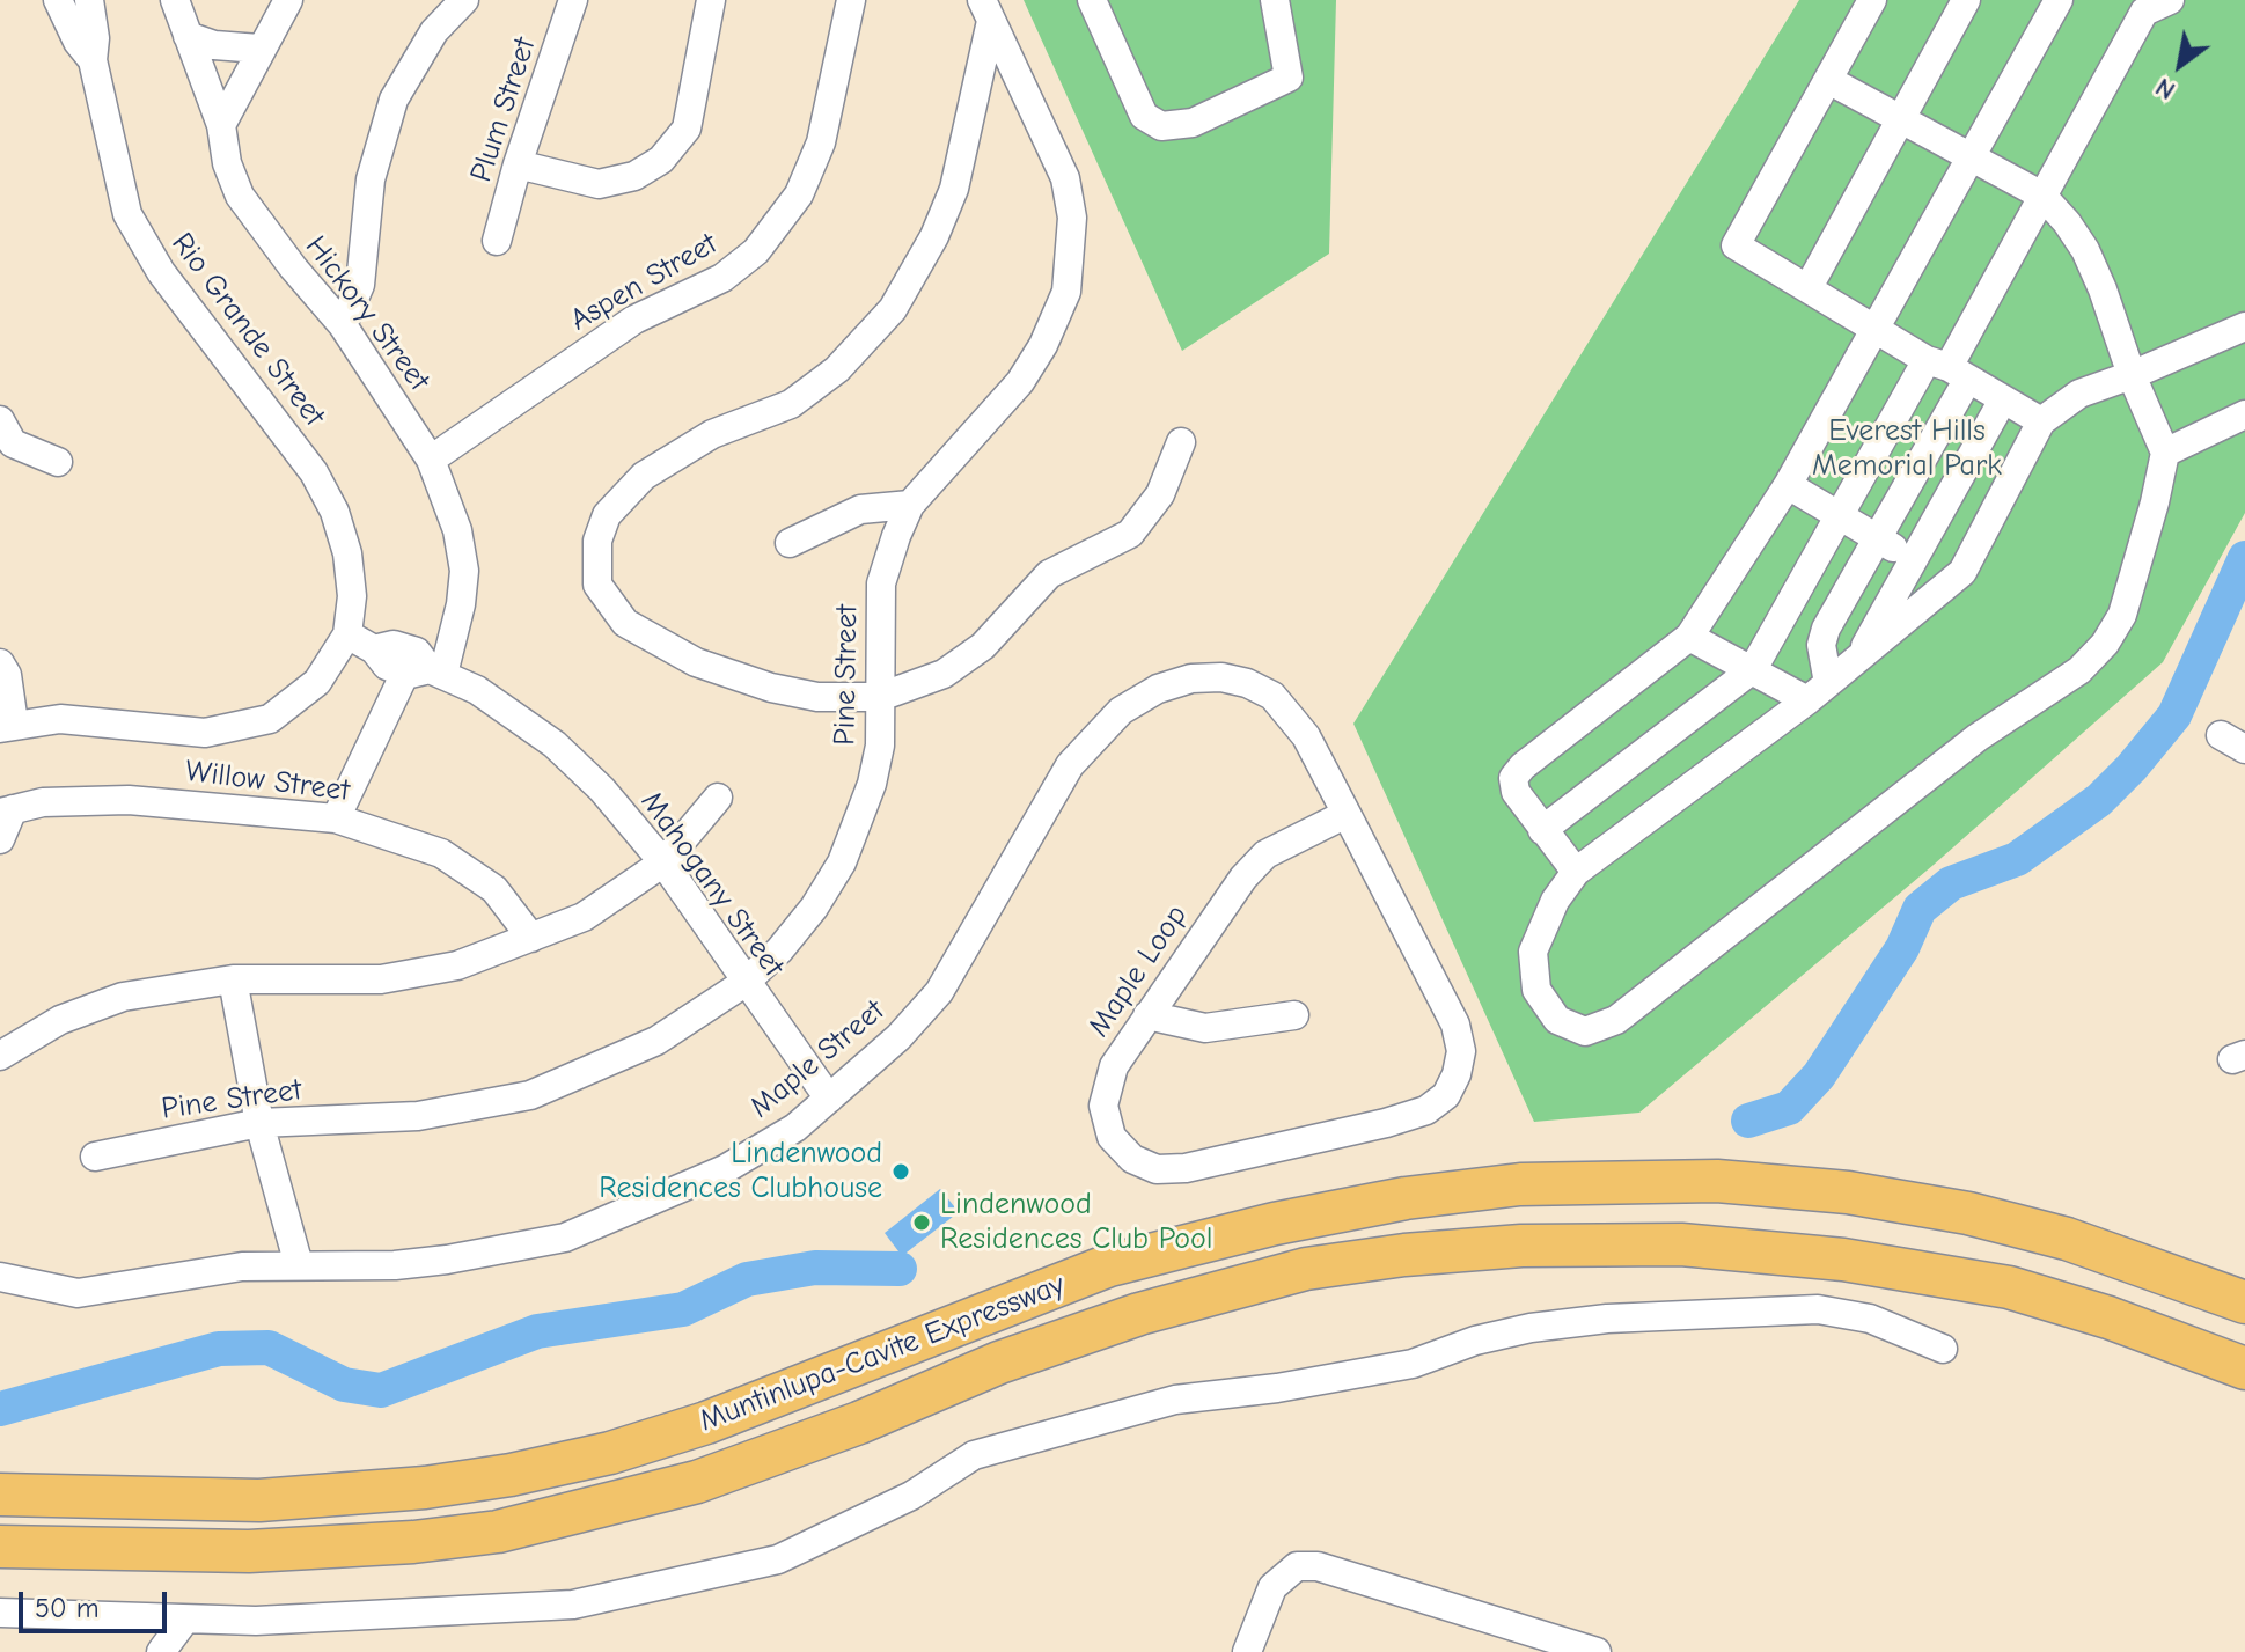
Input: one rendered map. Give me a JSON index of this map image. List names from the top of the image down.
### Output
{
  "streets": {
    "highway": ["Muntinlupa-Cavite Expressway"],
    "street": [
      "Plum Street",
      "Aspen Street",
      "Hickory Street",
      "Rio Grande Street",
      "Pine Street",
      "Willow Street",
      "Mahogany Street",
      "Maple Loop",
      "Maple Street"
    ]
  },
  "crossings": [
    ["Aspen Street", "Hickory Street"],
    ["Hickory Street", "Willow Street"],
    ["Hickory Street", "Mahogany Street"],
    ["Rio Grande Street", "Mahogany Street"],
    ["Pine Street", "Mahogany Street"],
    ["Mahogany Street", "Maple Street"],
    ["Maple Loop", "Maple Street"]
  ],
  "parks": ["Everest Hills Memorial Park"],
  "places": ["Lindenwood Residences Clubhouse", "Lindenwood Residences Club Pool"],
  "scale_bar": "50 m",
  "north": "bottom left"
}
